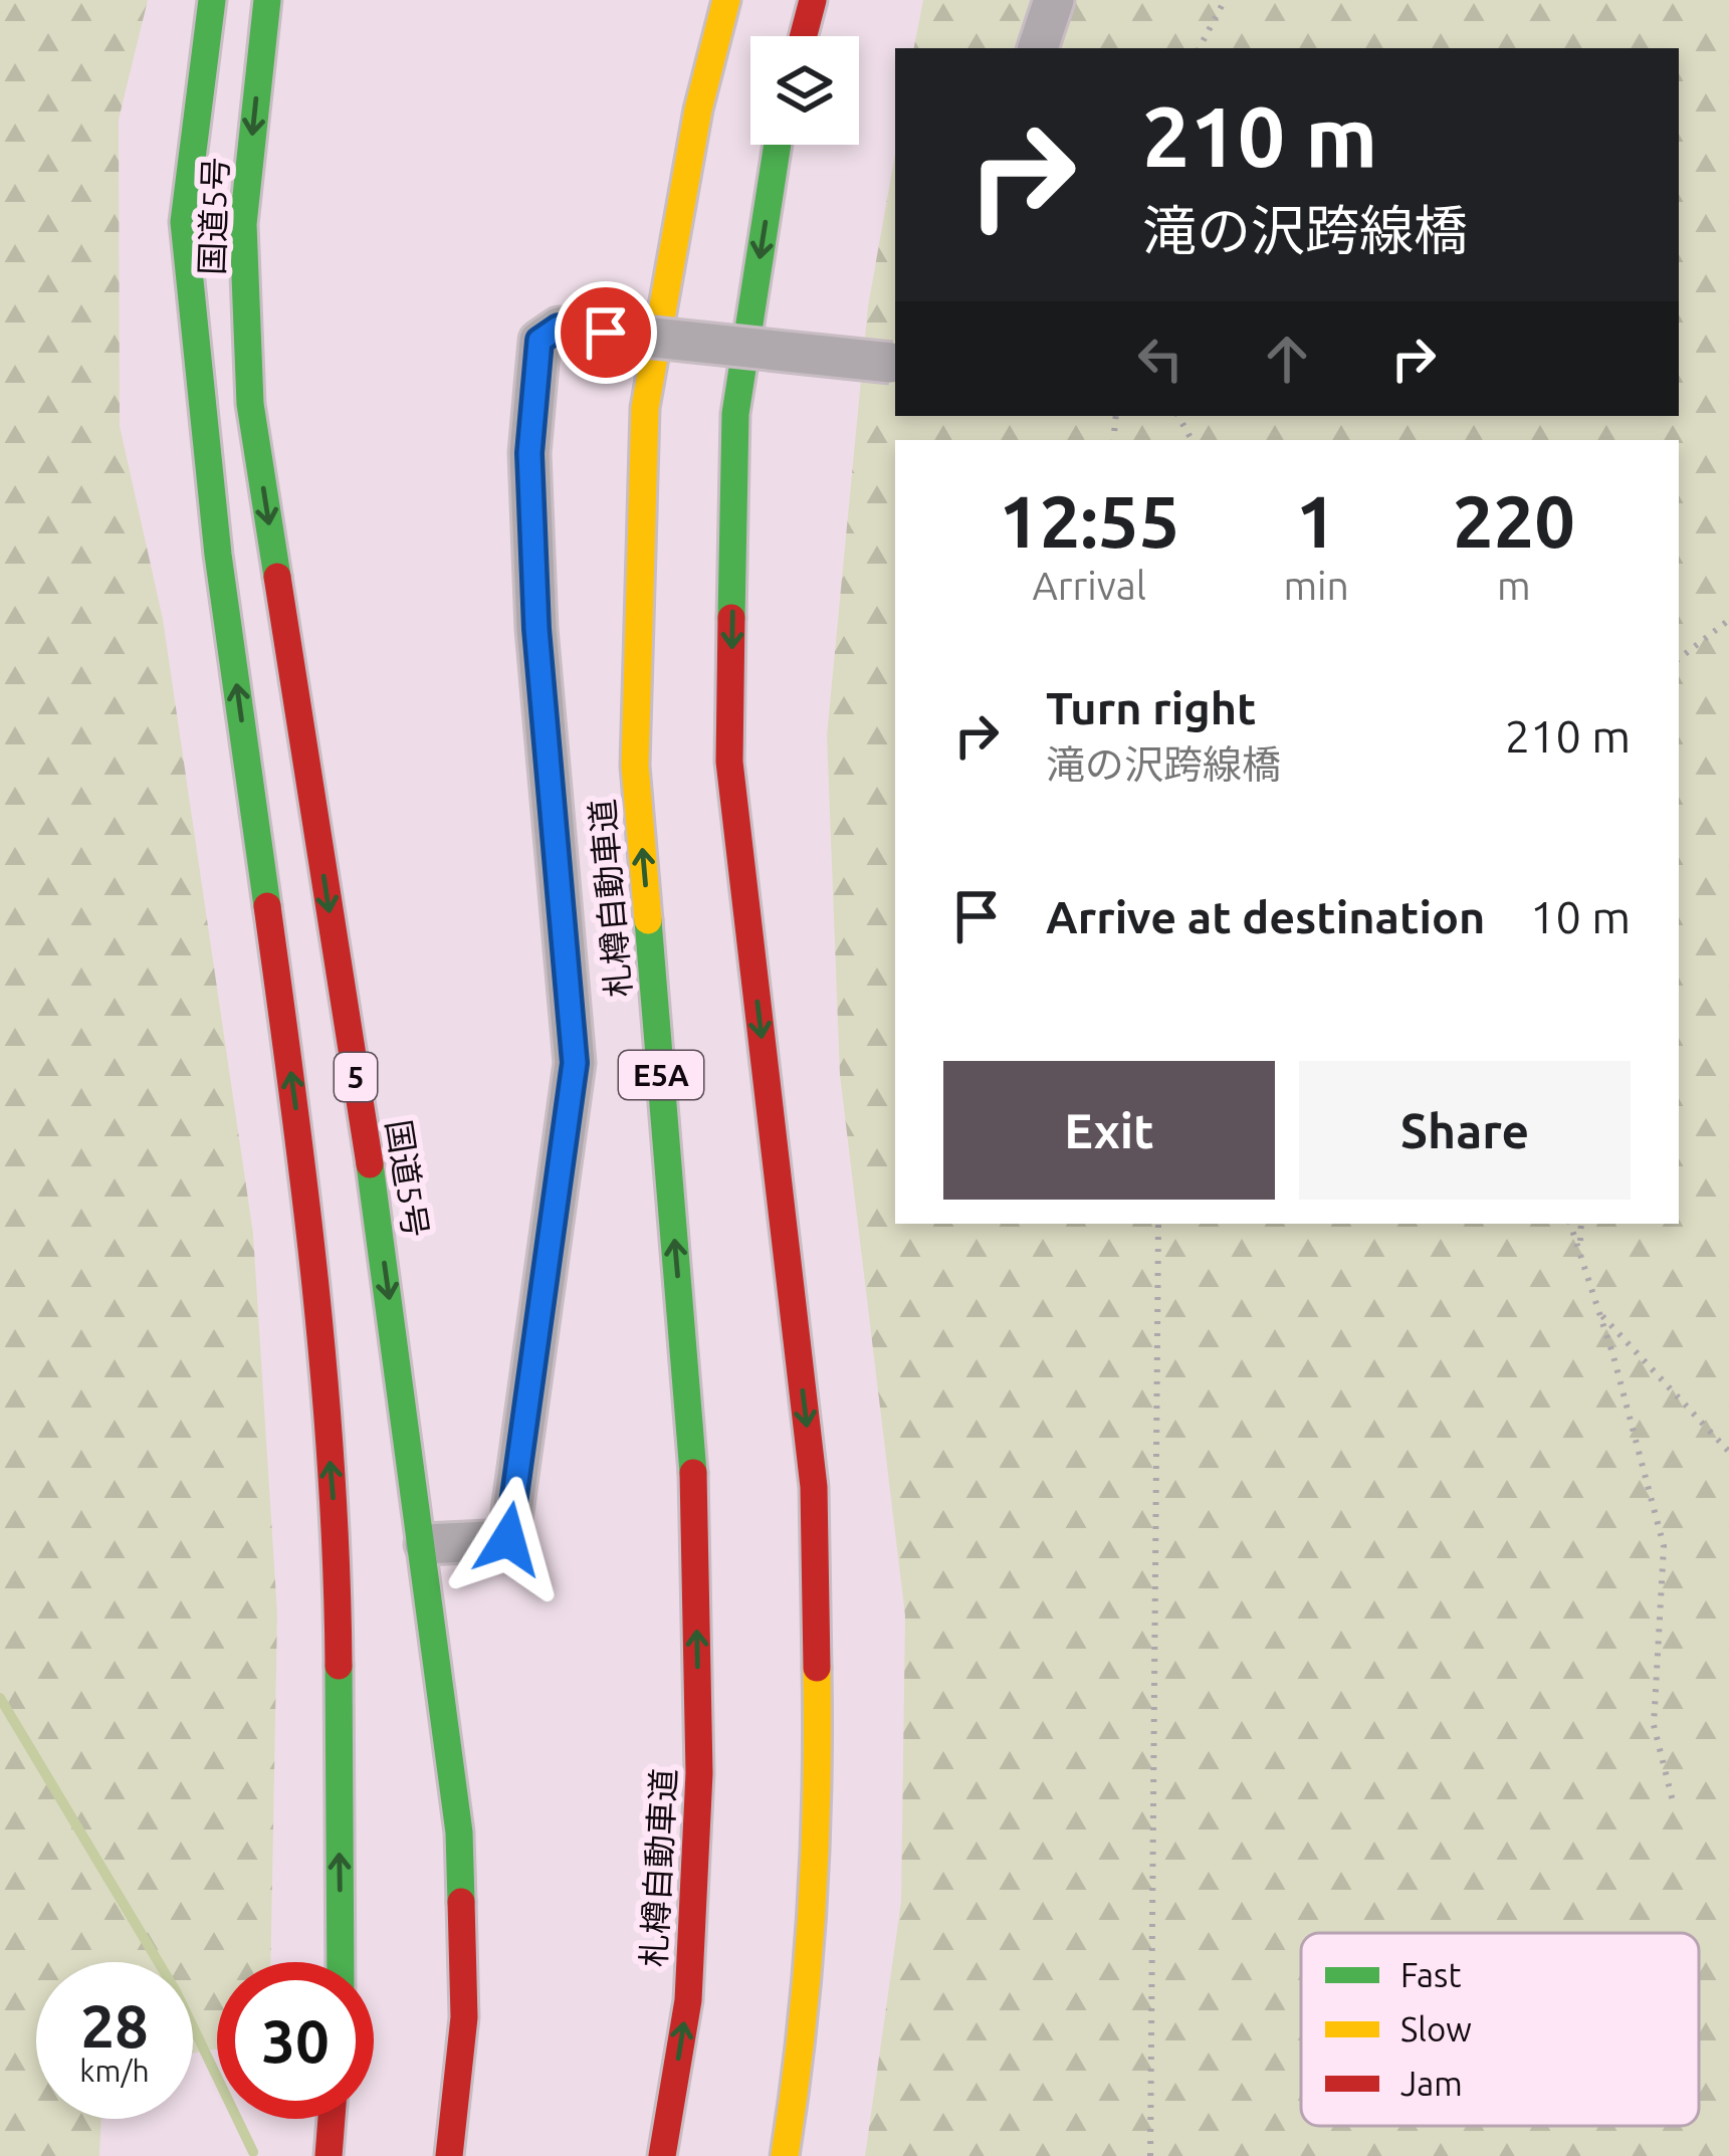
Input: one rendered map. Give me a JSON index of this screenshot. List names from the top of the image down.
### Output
{
  "streets": {
    "highway": [
      "国道5号",
      "札樽自動車道",
      "E5A",
      "5"
    ]
  },
  "legend": ["Fast", "Slow", "Jam"],
  "page": {
    "turn": ["210 m", "滝の沢跨線橋"],
    "eta": [
      "12:55",
      "Arrival",
      "1",
      "min",
      "220",
      "m"
    ],
    "list": [
      {
        "name": "Turn right",
        "note": "滝の沢跨線橋",
        "value": "210 m"
      },
      {
        "name": "Arrive at destination",
        "value": "10 m"
      }
    ],
    "buttons": ["Exit", "Share"],
    "speed": "28 km/h",
    "limit": "30"
  }
}
